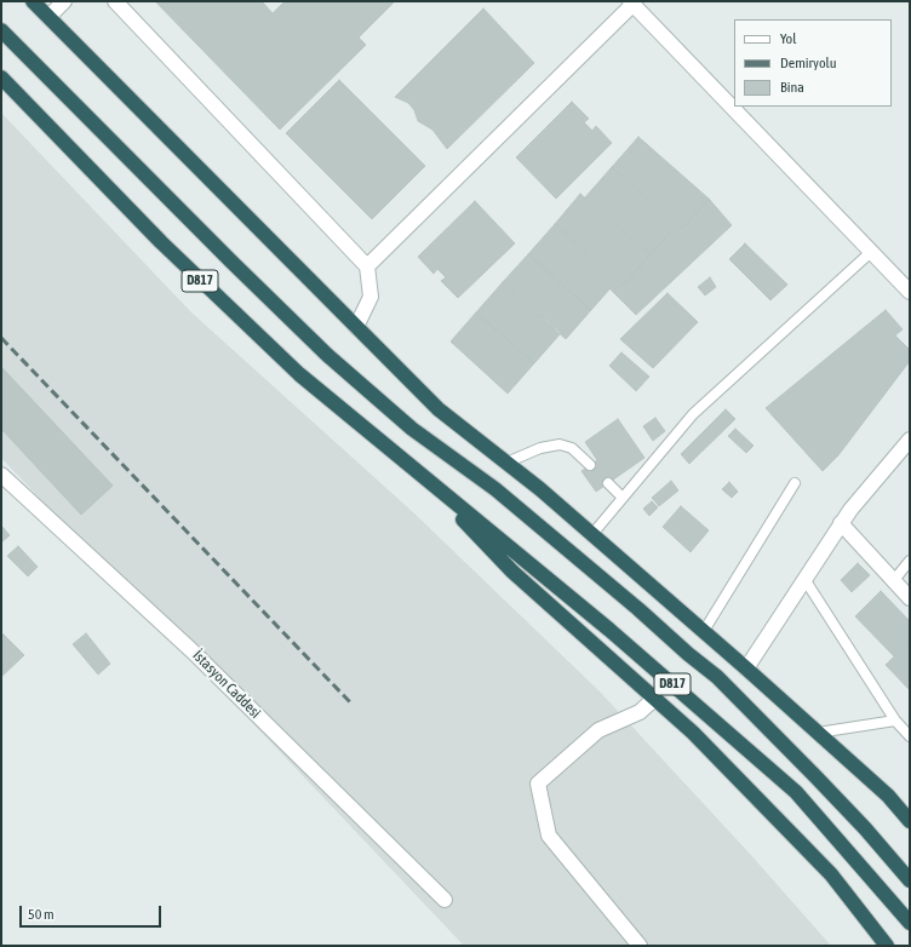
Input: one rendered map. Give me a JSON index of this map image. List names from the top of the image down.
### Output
{
  "streets": {
    "highway": ["D817"],
    "street": ["İstasyon Caddesi"]
  },
  "legend": ["Yol", "Demiryolu", "Bina"],
  "scale_bar": "50 m"
}
